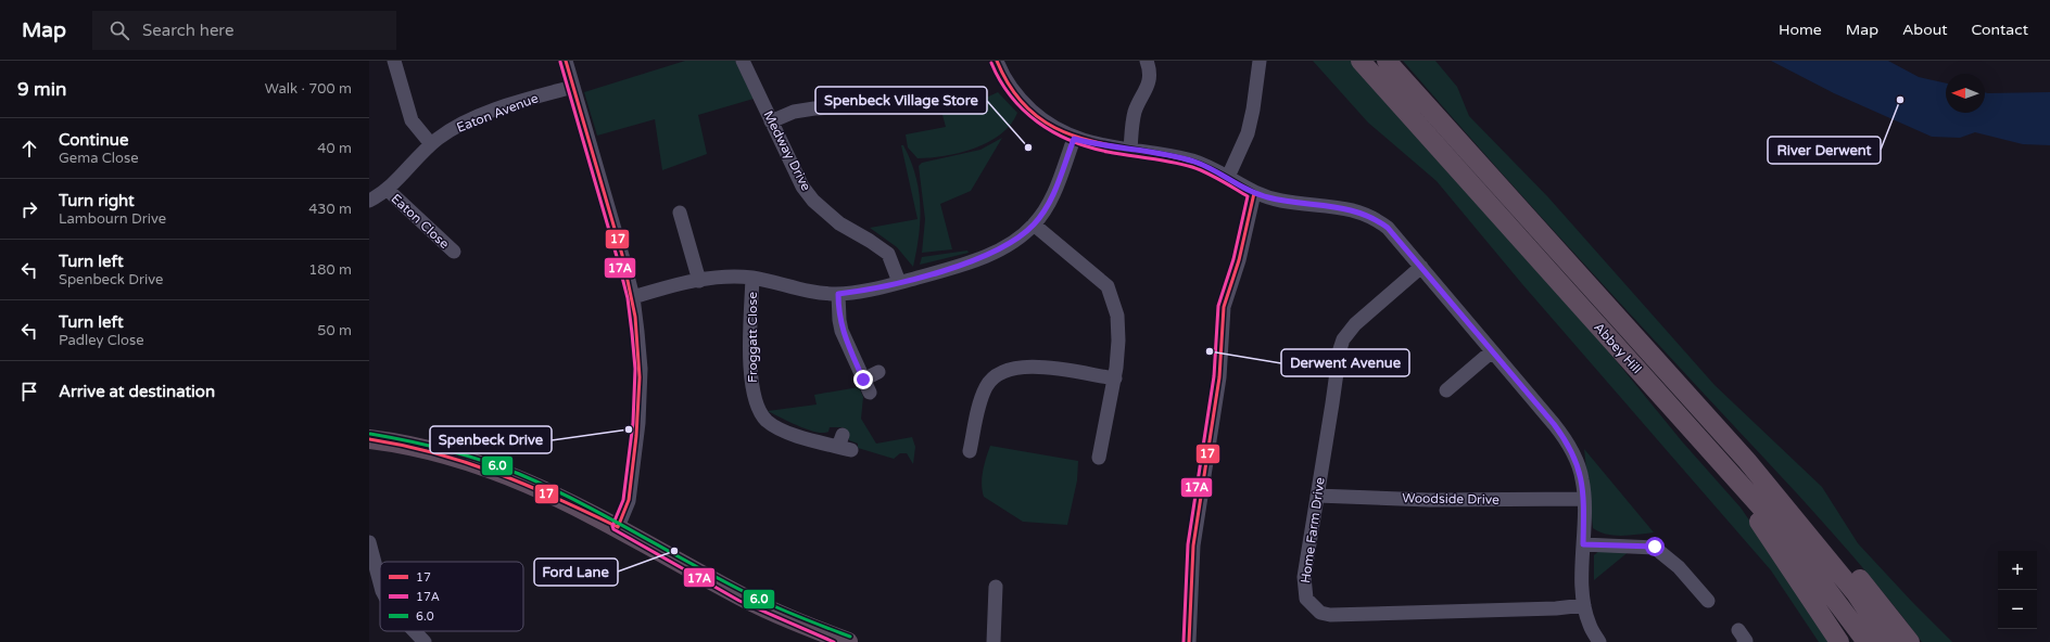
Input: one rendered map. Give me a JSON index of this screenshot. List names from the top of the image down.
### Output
{
  "streets": {
    "highway": ["Abbey Hill"],
    "street": [
      "Eaton Avenue",
      "Medway Drive",
      "Eaton Close",
      "Froggatt Close",
      "Woodside Drive",
      "Home Farm Drive"
    ]
  },
  "crossings": [
    ["Eaton Avenue", "Eaton Close"],
    ["Woodside Drive", "Home Farm Drive"]
  ],
  "places": [
    "River Derwent",
    "Spenbeck Village Store",
    "Derwent Avenue",
    "Spenbeck Drive",
    "Ford Lane"
  ],
  "lines": ["transit line 17", "transit line 17A", "transit line 6.0"],
  "legend": ["17", "17A", "6.0"],
  "north": "left",
  "page": {
    "header": "Map",
    "search": "Search here",
    "nav": [
      "Home",
      "Map",
      "About",
      "Contact"
    ],
    "heading": ["9 min", "Walk · 700 m"],
    "list": [
      ["Continue", "Gema Close", "40 m"],
      ["Turn right", "Lambourn Drive", "430 m"],
      ["Turn left", "Spenbeck Drive", "180 m"],
      ["Turn left", "Padley Close", "50 m"],
      "Arrive at destination"
    ],
    "map_buttons": ["+", "−"]
  }
}
